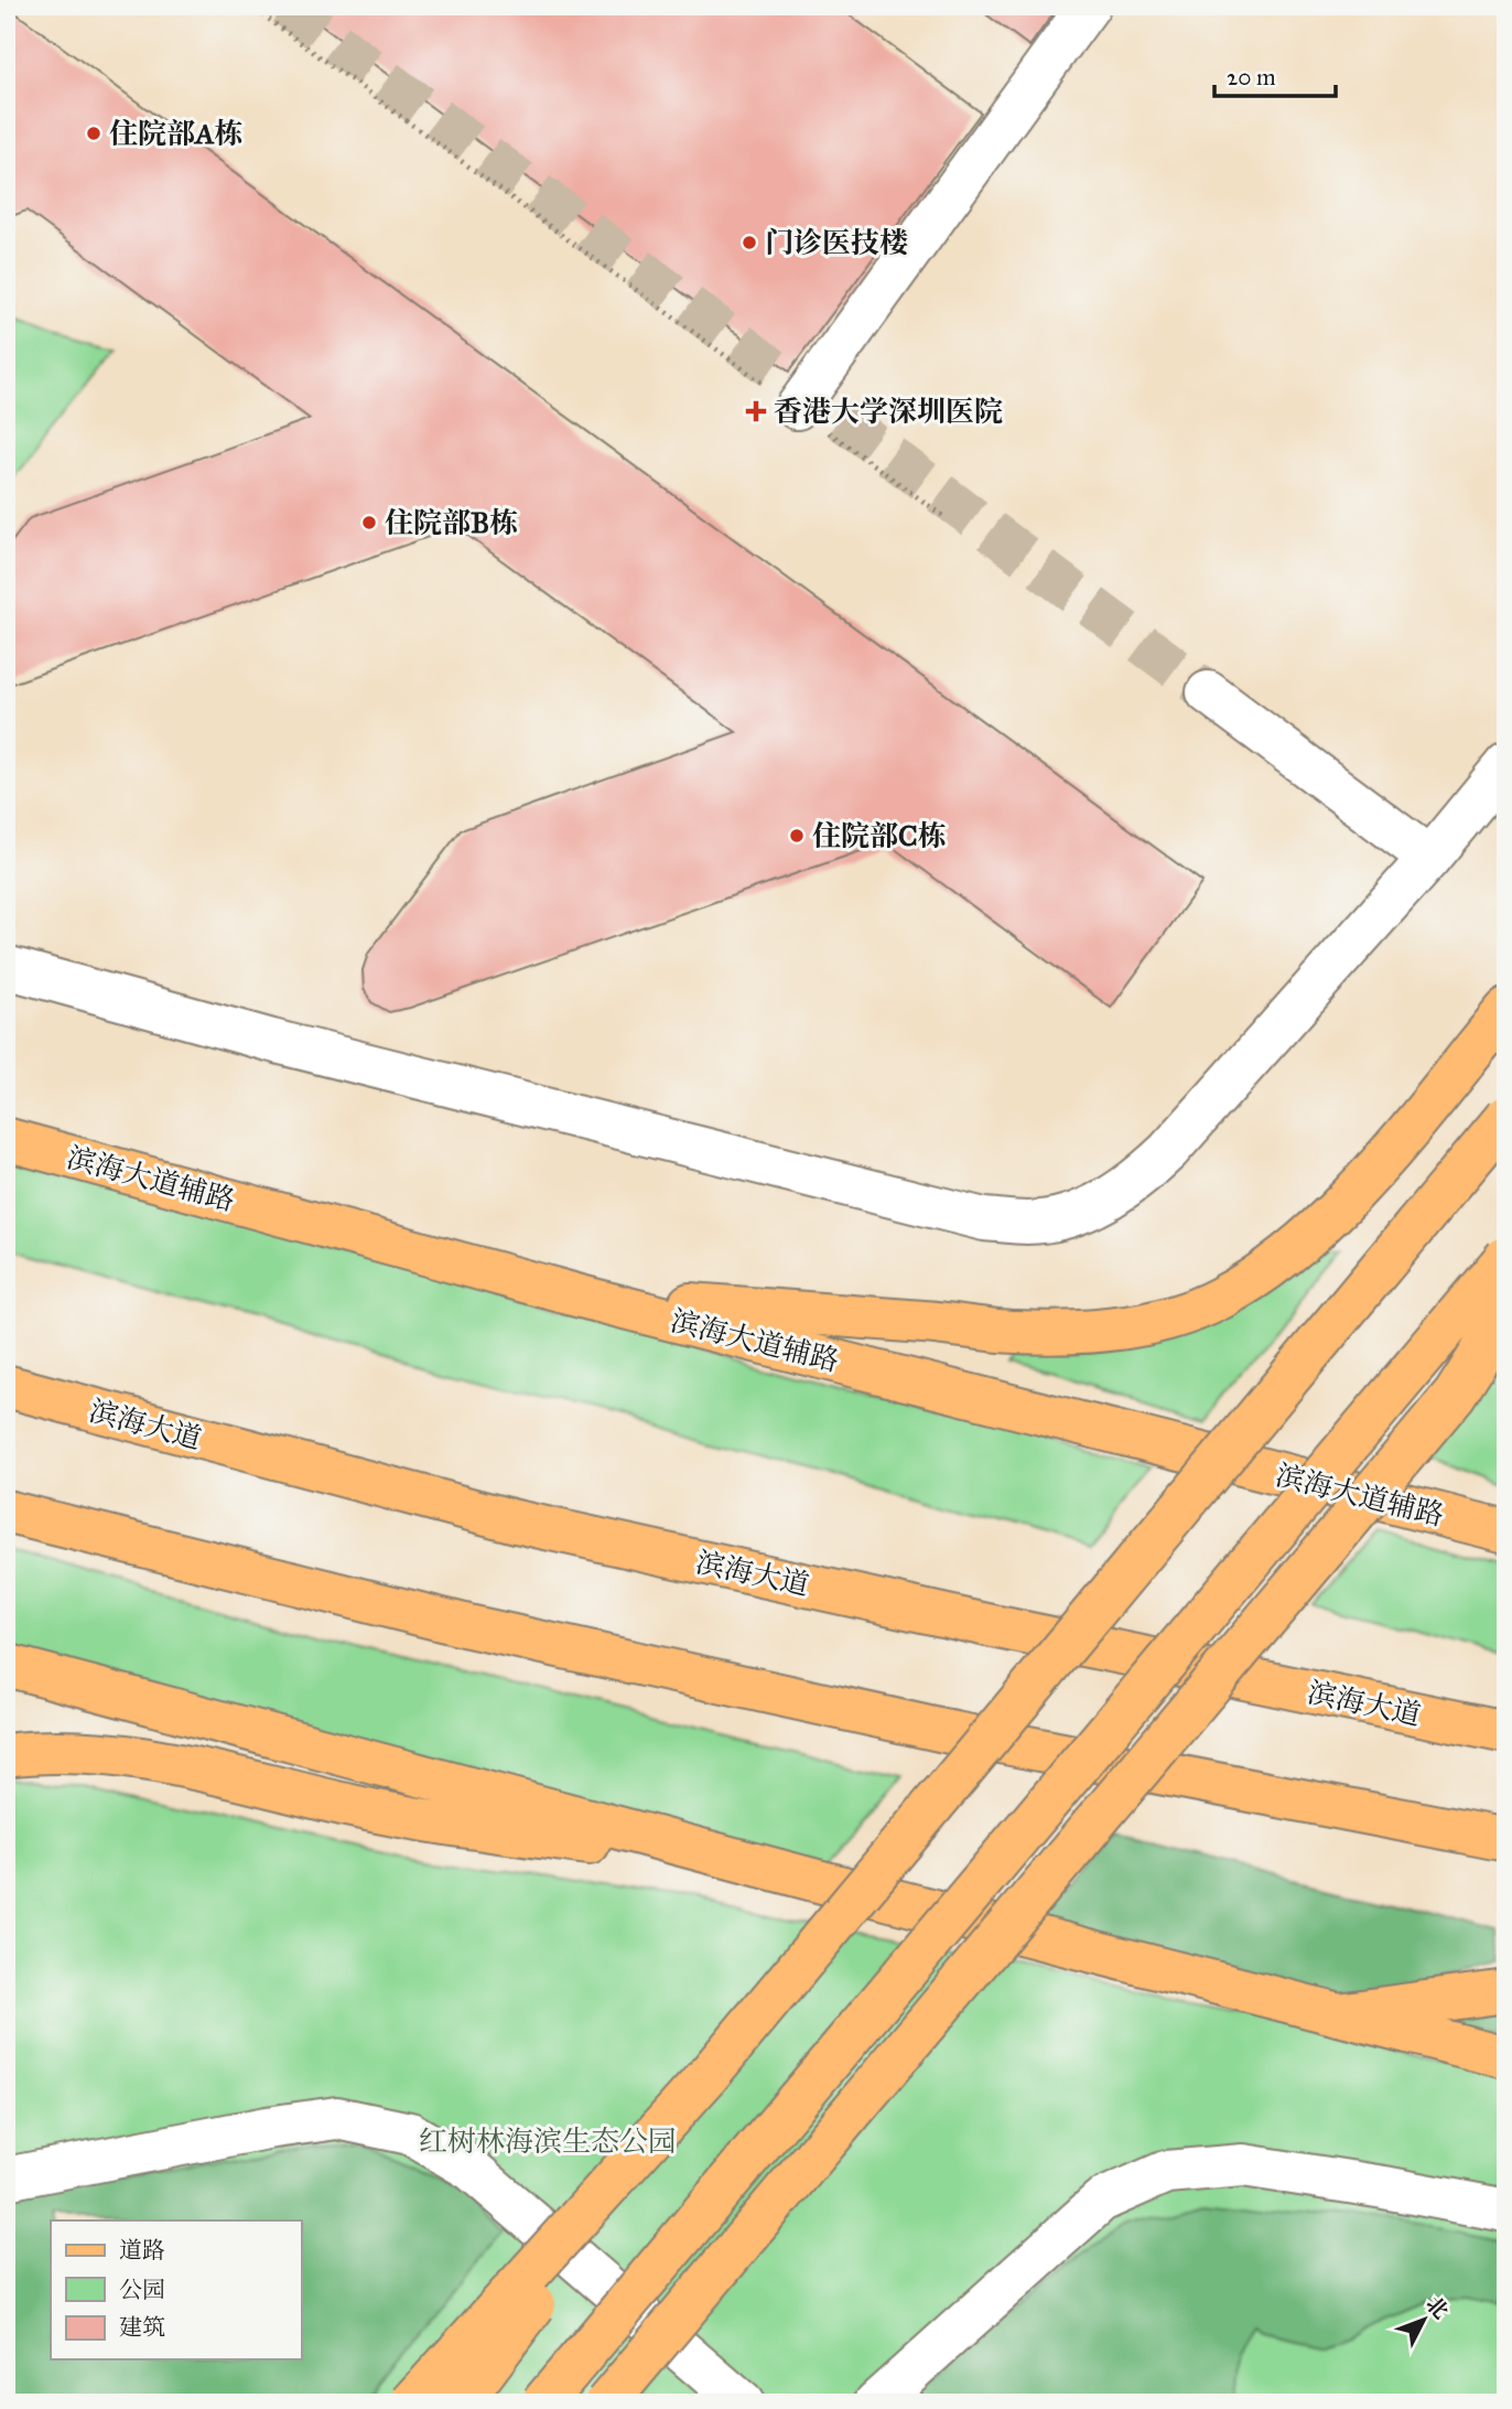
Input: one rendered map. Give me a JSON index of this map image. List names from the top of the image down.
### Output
{
  "streets": {
    "main road": ["滨海大道辅路", "滨海大道"]
  },
  "parks": ["红树林海滨生态公园"],
  "places": {
    "other": [
      "住院部A栋",
      "门诊医技楼",
      "住院部B栋",
      "住院部C栋"
    ],
    "health": ["香港大学深圳医院"]
  },
  "legend": ["道路", "公园", "建筑"],
  "scale_bar": "20 m",
  "north": "top right"
}
